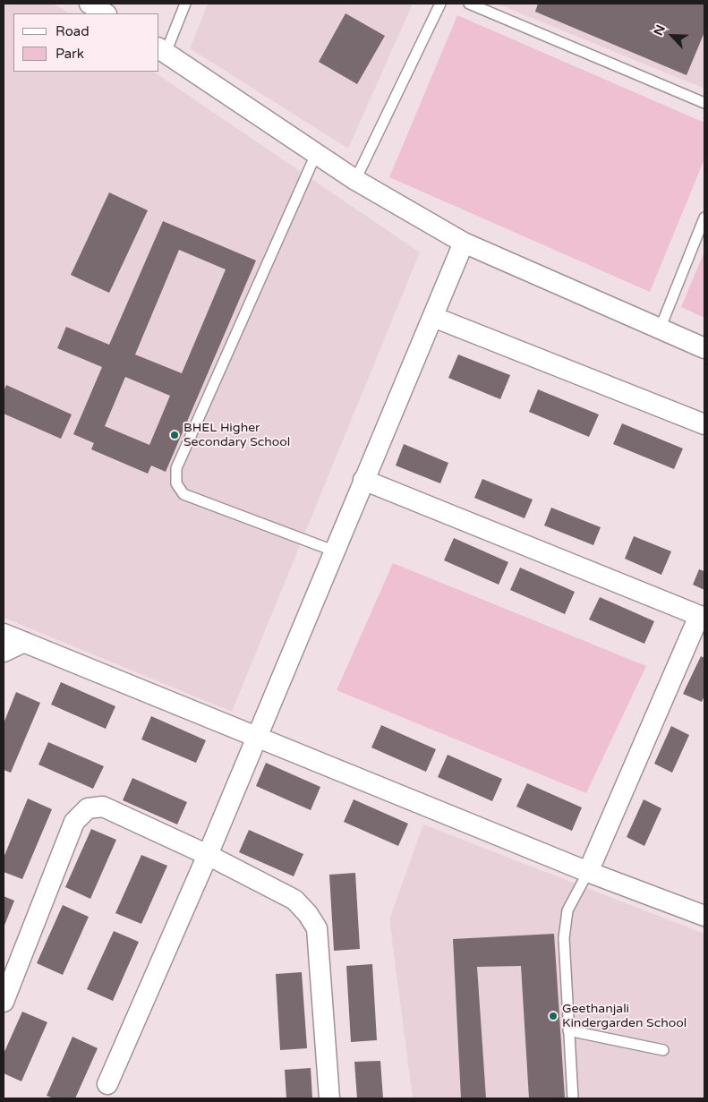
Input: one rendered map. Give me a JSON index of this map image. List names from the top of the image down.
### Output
{
  "places": ["BHEL Higher Secondary School", "Geethanjali Kindergarden School"],
  "legend": ["Road", "Park"],
  "north": "top left"
}
